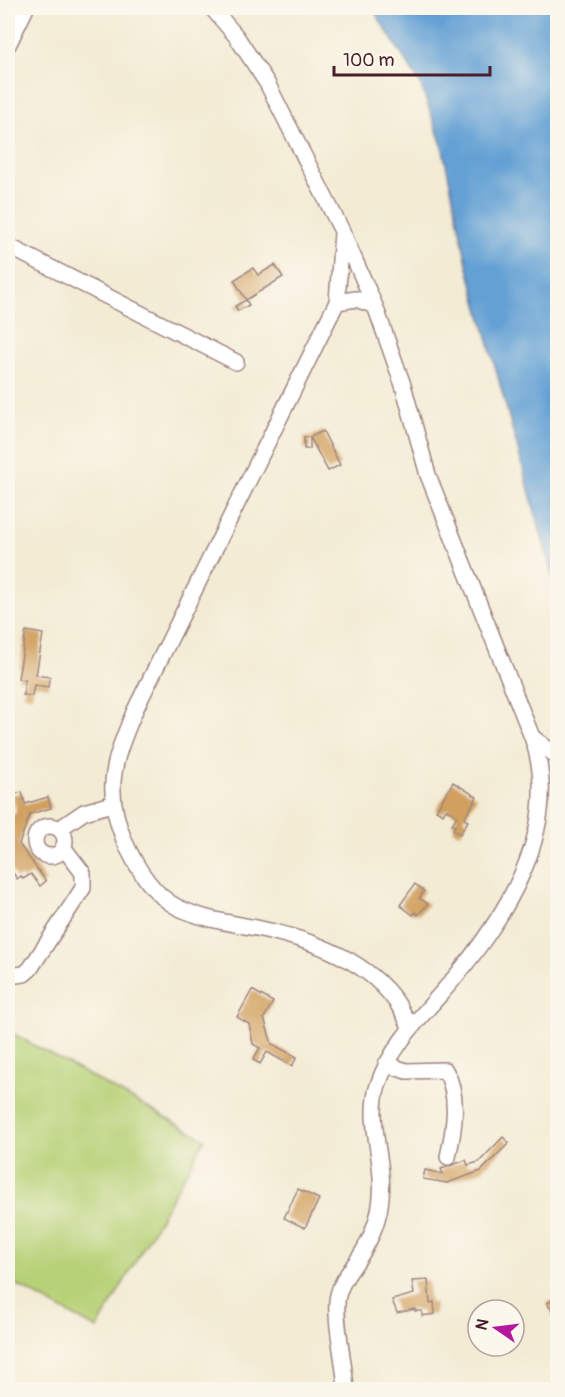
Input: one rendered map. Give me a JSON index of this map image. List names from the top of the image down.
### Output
{
  "scale_bar": "100 m",
  "north": "left"
}
